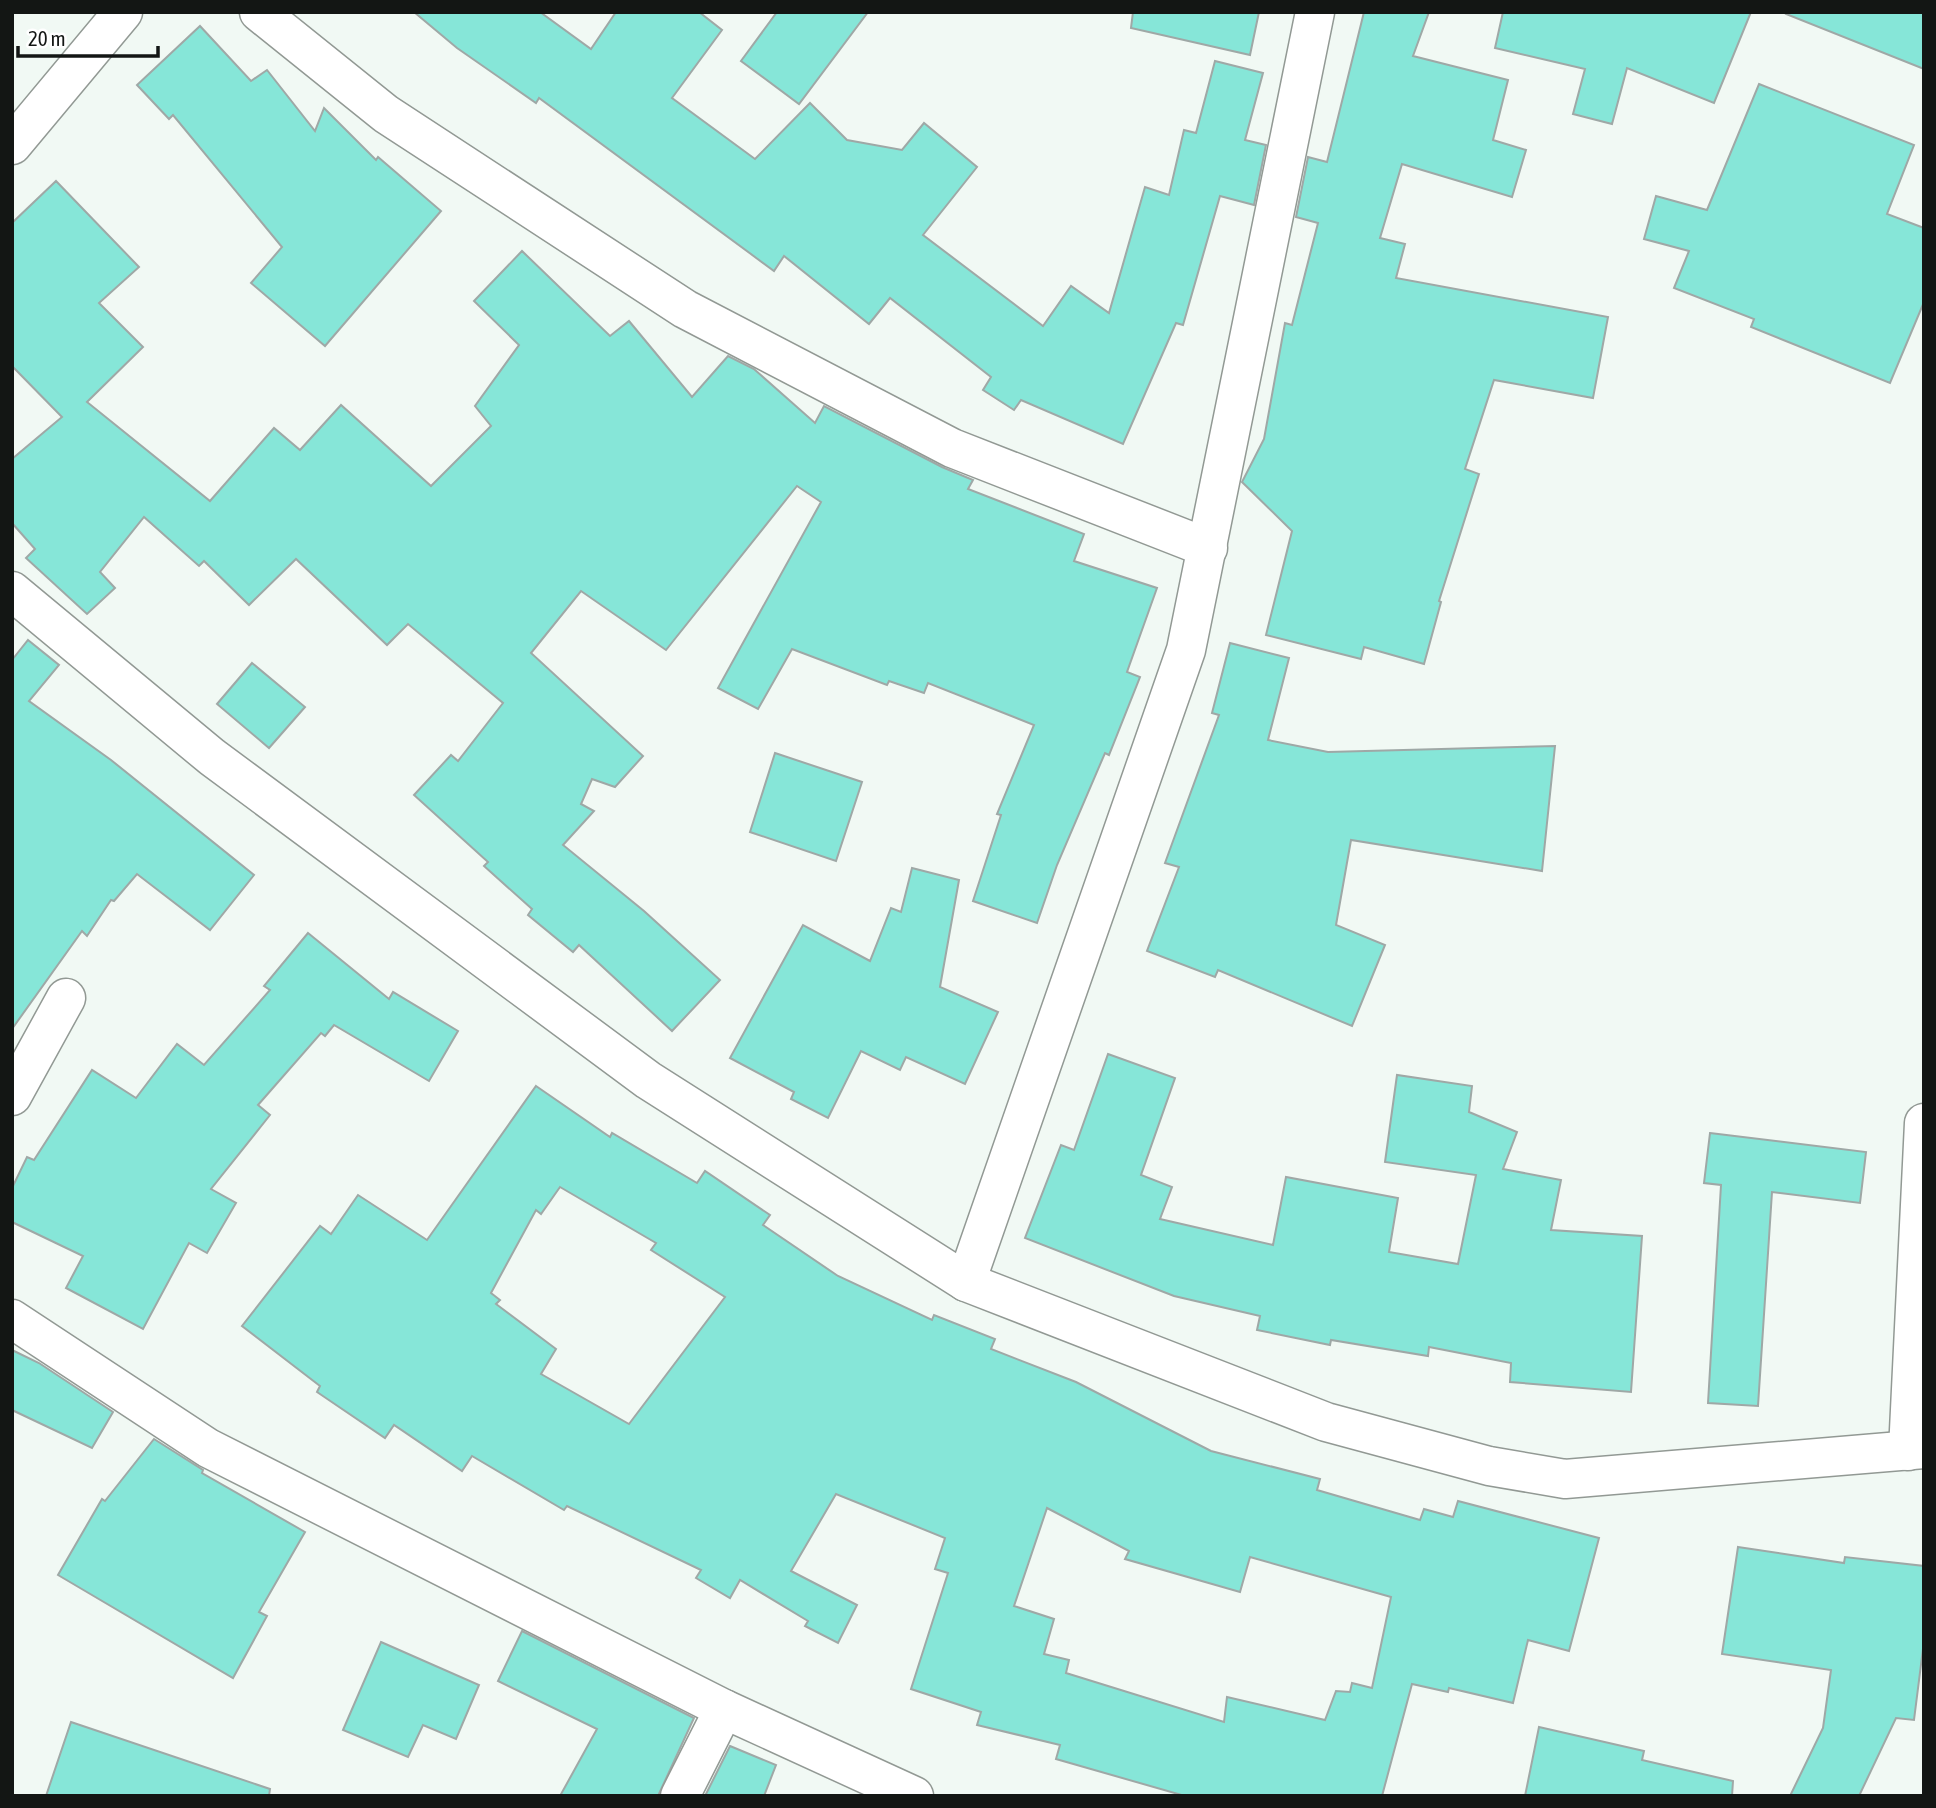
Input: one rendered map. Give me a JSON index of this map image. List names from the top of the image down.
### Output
{
  "scale_bar": "20 m"
}
